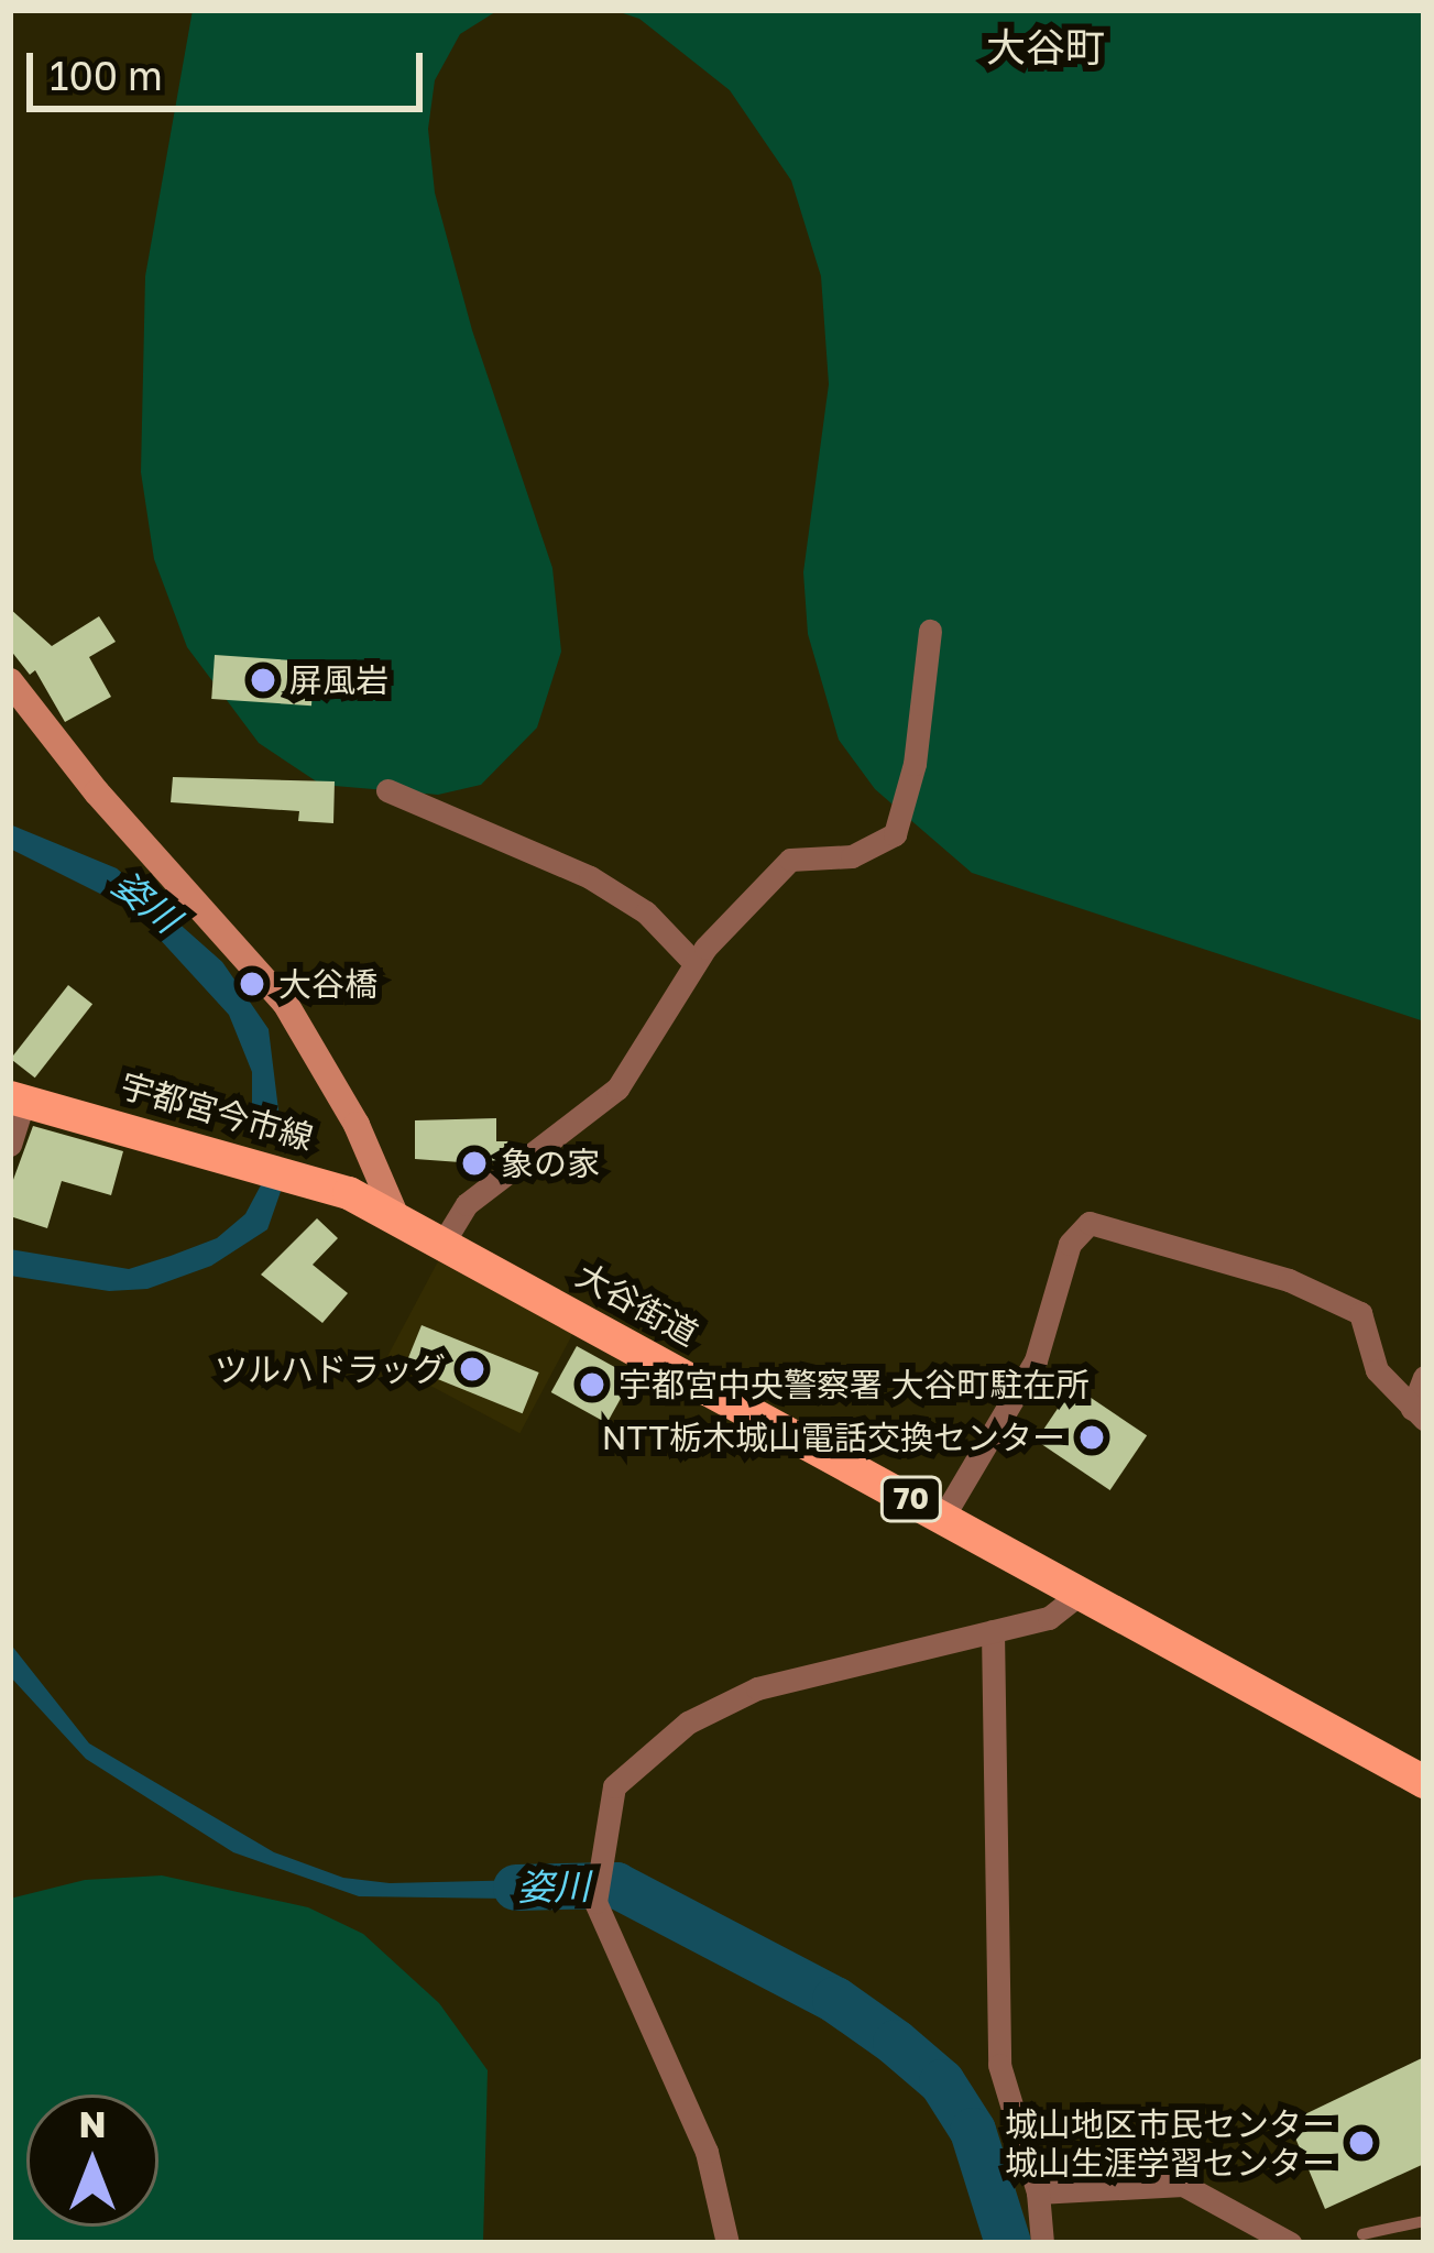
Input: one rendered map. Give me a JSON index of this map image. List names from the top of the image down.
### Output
{
  "streets": {
    "main road": ["宇都宮今市線", "大谷街道", "70"]
  },
  "crossings": [
    ["宇都宮今市線", "大谷街道"]
  ],
  "districts": ["大谷町"],
  "water": ["姿川"],
  "places": [
    "屏風岩",
    "大谷橋",
    "象の家",
    "ツルハドラッグ",
    "宇都宮中央警察署 大谷町駐在所",
    "NTT栃木城山電話交換センター",
    "城山地区市民センター 城山生涯学習センター"
  ],
  "scale_bar": "100 m",
  "north": "top"
}
